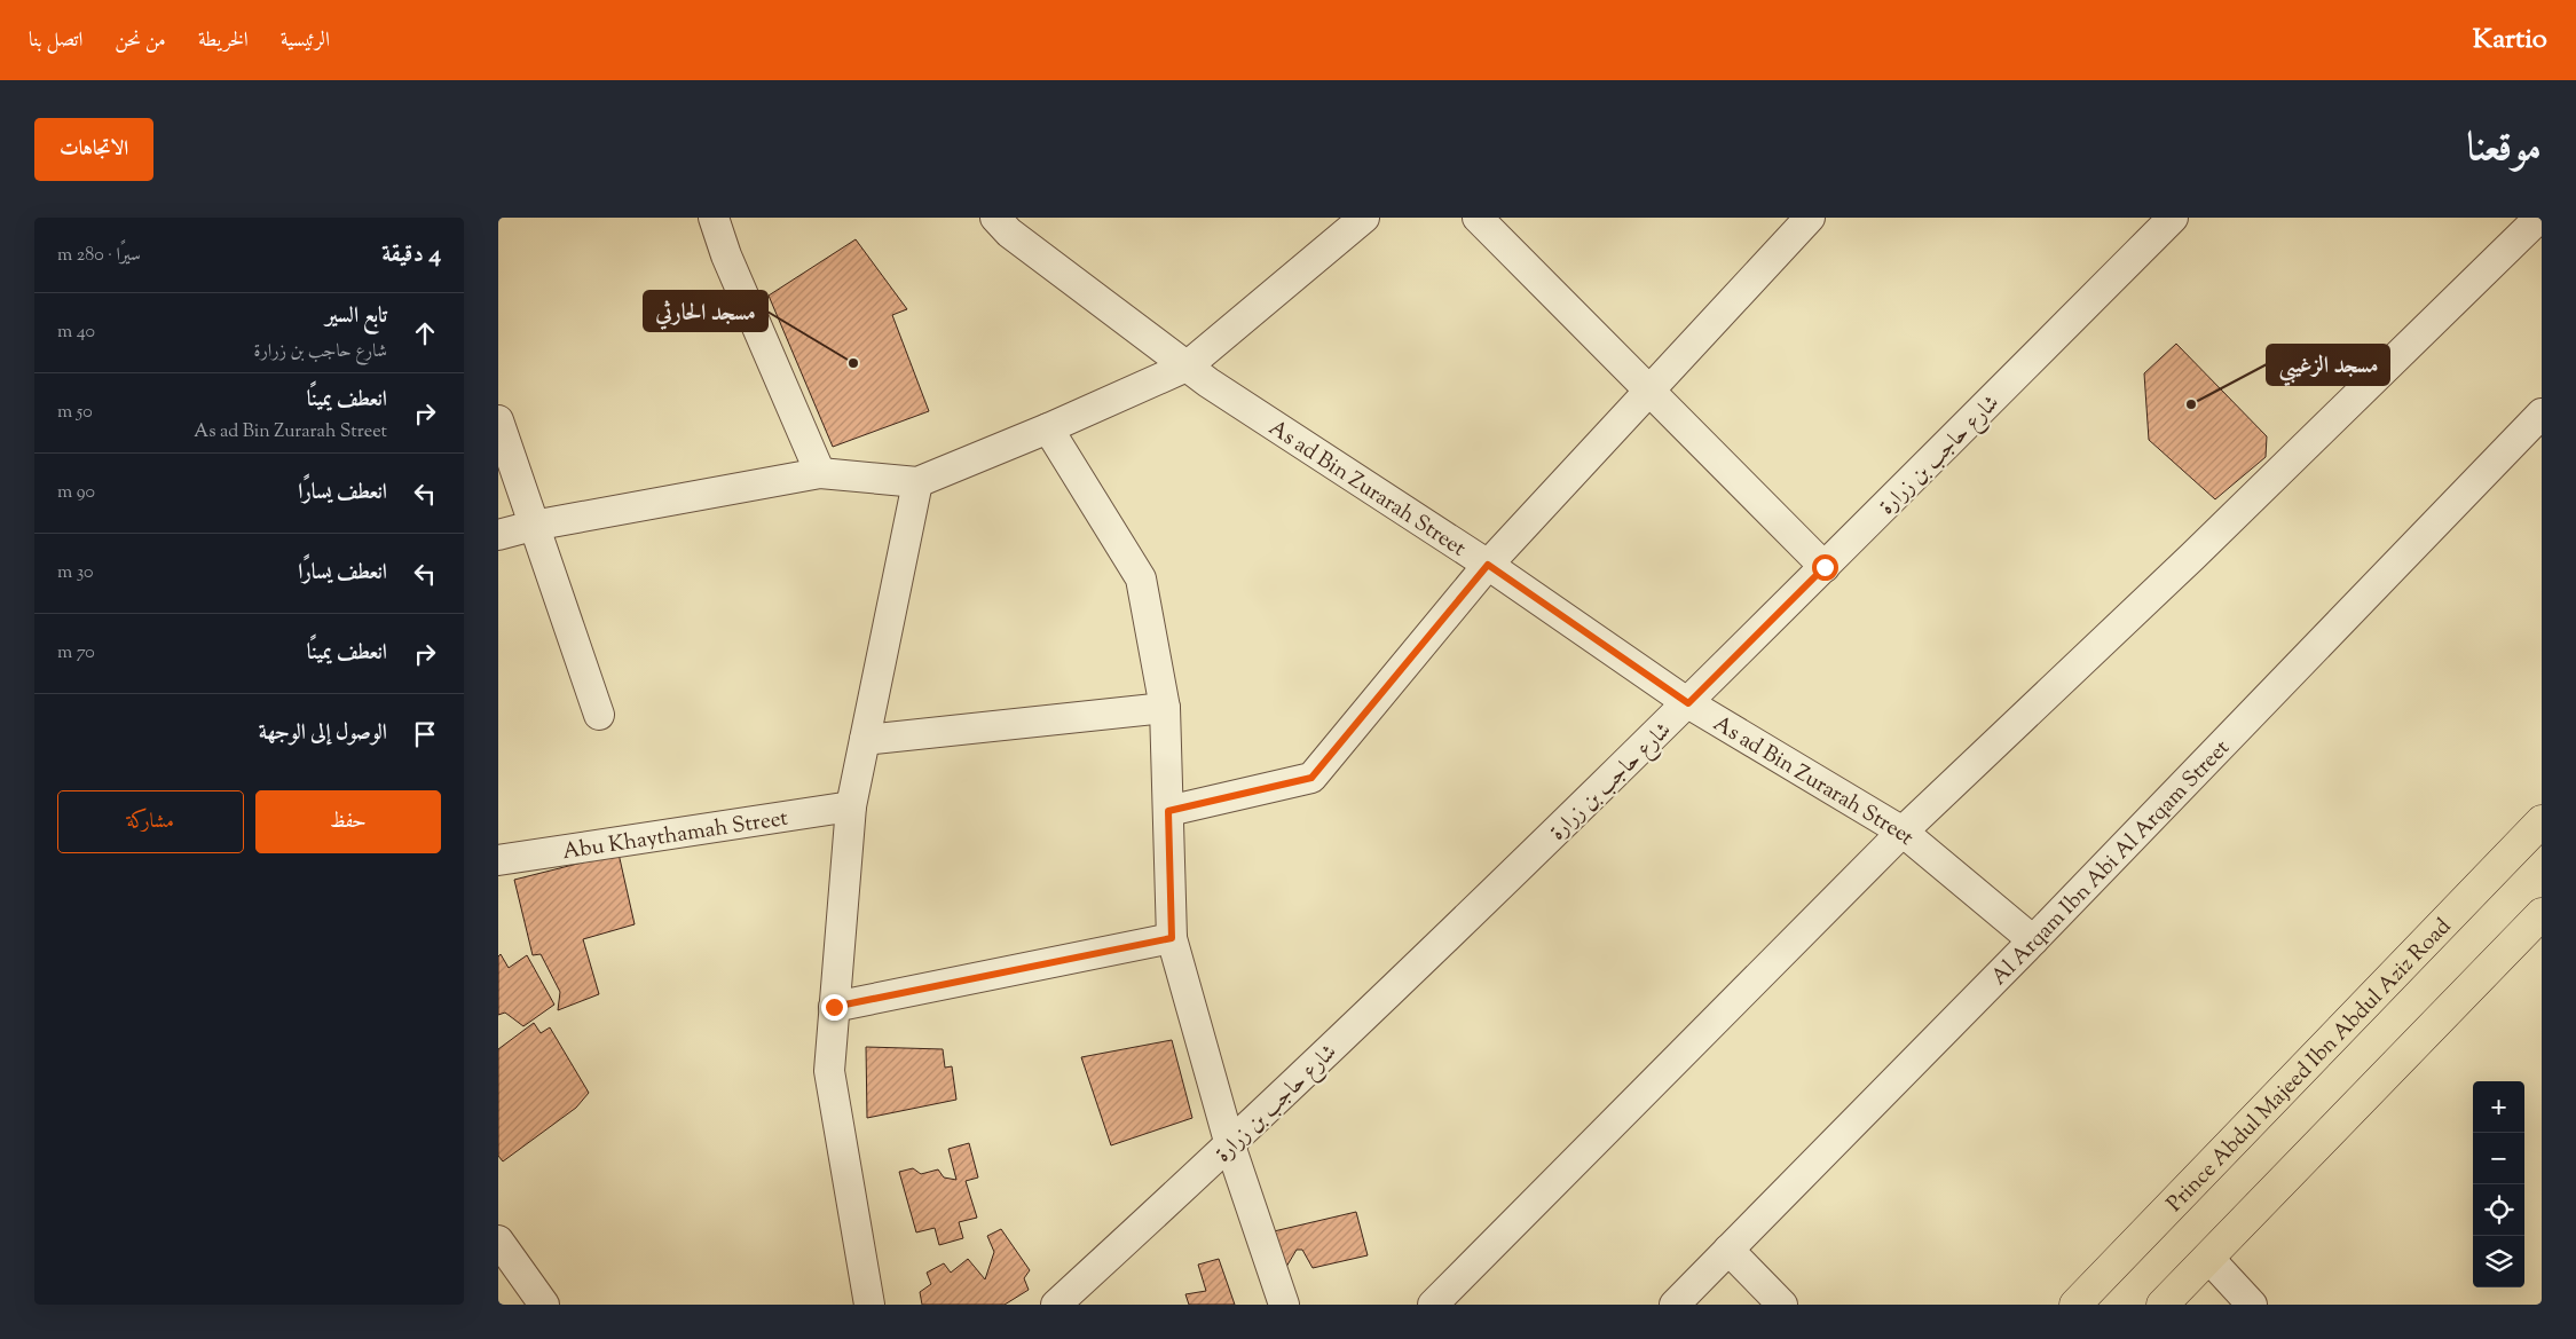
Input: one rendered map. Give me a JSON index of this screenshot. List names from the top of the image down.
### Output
{
  "streets": {
    "main road": ["Prince Abdul Majeed Ibn Abdul Aziz Road"],
    "street": [
      "شارع حاجب بن زرارة",
      "As ad Bin Zurarah Street",
      "Abu Khaythamah Street",
      "Al Arqam Ibn Abi Al Arqam Street"
    ]
  },
  "crossings": [
    ["شارع حاجب بن زرارة", "As ad Bin Zurarah Street"],
    ["As ad Bin Zurarah Street", "Al Arqam Ibn Abi Al Arqam Street"]
  ],
  "places": ["مسجد الحارثي", "مسجد الزغيبي"],
  "page": {
    "header": "Kartio",
    "nav": [
      "الرئيسية",
      "الخريطة",
      "من نحن",
      "اتصل بنا"
    ],
    "title": "موقعنا",
    "buttons": [
      "الاتجاهات",
      ["حفظ", "مشاركة"]
    ],
    "heading": ["4 دقيقة", "سيرًا · 280 m"],
    "list": [
      ["تابع السير", "شارع حاجب بن زرارة", "40 m"],
      ["انعطف يمينًا", "As ad Bin Zurarah Street", "50 m"],
      ["انعطف يسارًا", "90 m"],
      ["انعطف يسارًا", "30 m"],
      ["انعطف يمينًا", "70 m"],
      "الوصول إلى الوجهة"
    ],
    "map_buttons": ["+", "−"]
  }
}
